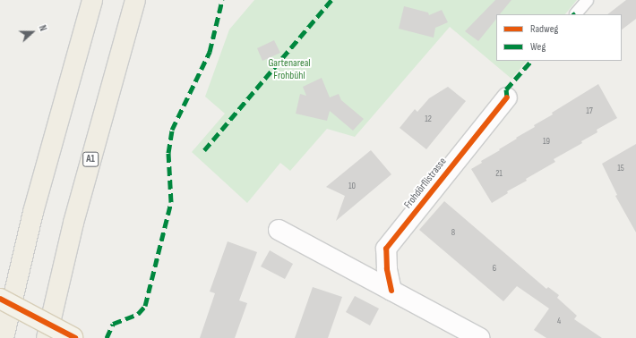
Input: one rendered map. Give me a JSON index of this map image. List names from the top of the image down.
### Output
{
  "streets": {
    "highway": ["A1"],
    "street": ["Frohdörflistrasse"]
  },
  "parks": ["Gartenareal Frohbühl"],
  "house_numbers": [
    "17",
    "12",
    "19",
    "15",
    "21",
    "10",
    "8",
    "6",
    "4"
  ],
  "legend": ["Radweg", "Weg"],
  "north": "right"
}
